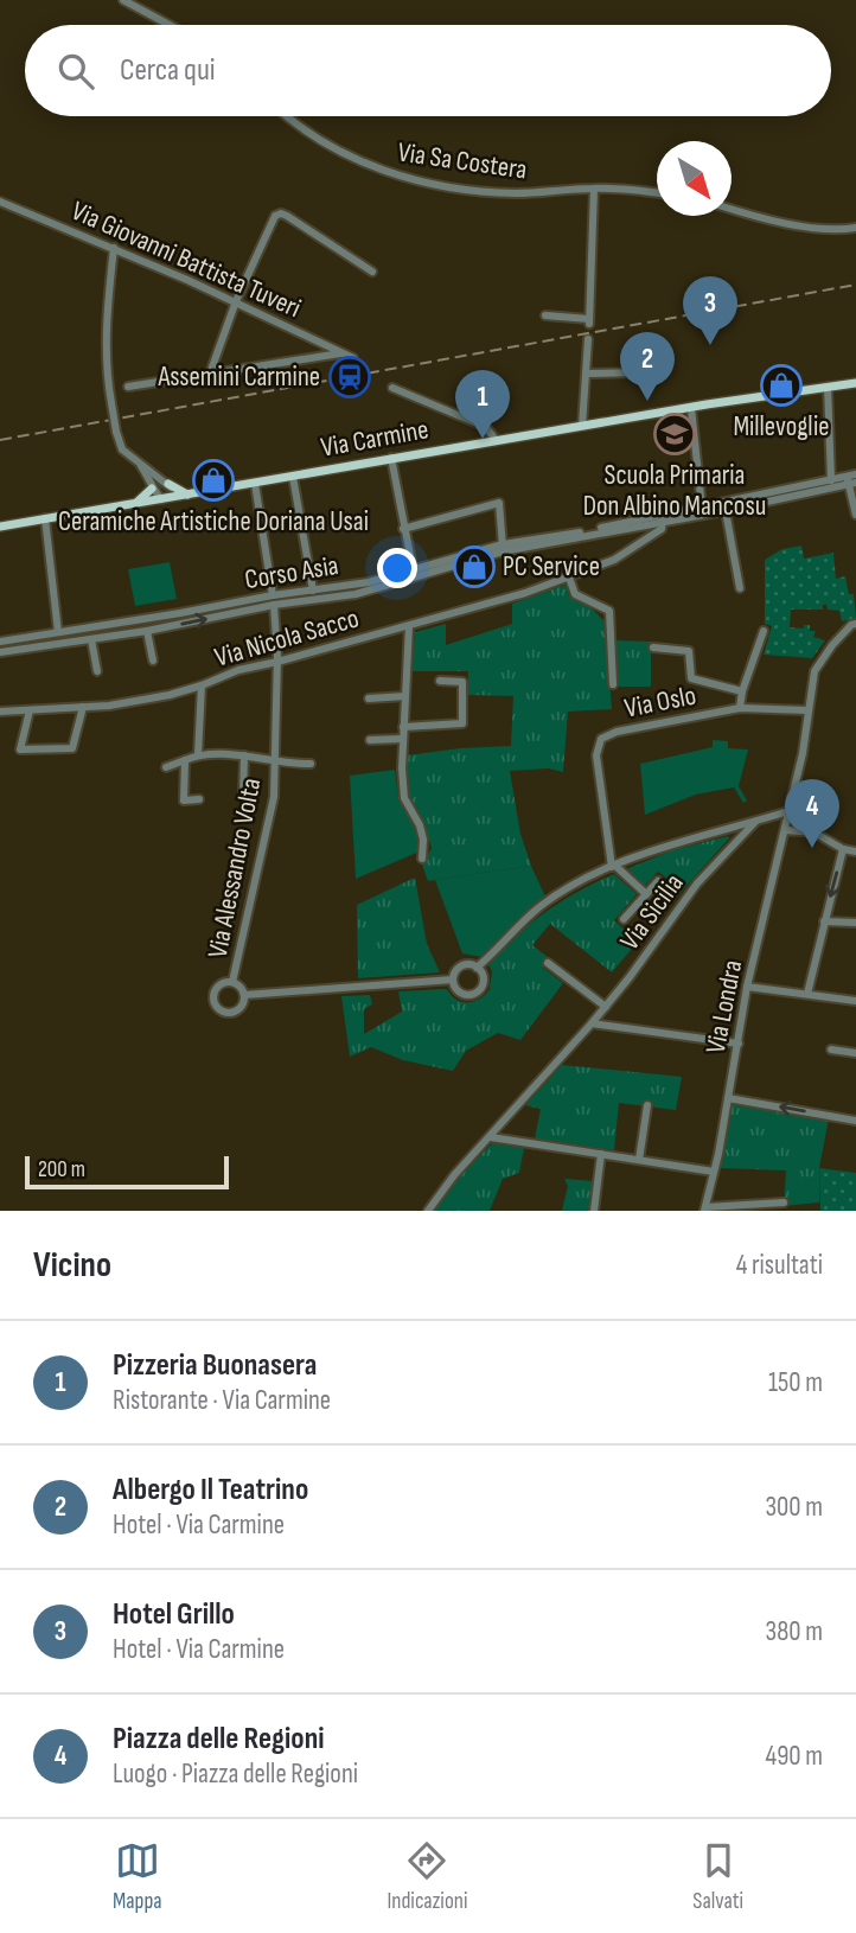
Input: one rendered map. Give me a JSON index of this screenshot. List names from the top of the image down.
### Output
{
  "streets": {
    "main road": ["Via Carmine"],
    "street": [
      "Via Sa Costera",
      "Via Giovanni Battista Tuveri",
      "Corso Asia",
      "Via Nicola Sacco",
      "Via Oslo",
      "Via Alessandro Volta",
      "Via Sicilia",
      "Via Londra"
    ]
  },
  "crossings": [
    ["Corso Asia", "Via Alessandro Volta"],
    ["Via Nicola Sacco", "Via Alessandro Volta"]
  ],
  "places": {
    "station": ["Assemini Carmine"],
    "shop": ["Millevoglie", "Ceramiche Artistiche Doriana Usai", "PC Service"],
    "school or university": ["Scuola Primaria Don Albino Mancosu"]
  },
  "scale_bar": "200 m",
  "north": "bottom right",
  "page": {
    "search": "Cerca qui",
    "pins": [
      "3",
      "2",
      "1",
      "4"
    ],
    "scale": "200 m",
    "heading": ["Vicino", "4 risultati"],
    "list": [
      {
        "mark": "1",
        "name": "Pizzeria Buonasera",
        "note": "Ristorante · Via Carmine",
        "value": "150 m"
      },
      {
        "mark": "2",
        "name": "Albergo Il Teatrino",
        "note": "Hotel · Via Carmine",
        "value": "300 m"
      },
      {
        "mark": "3",
        "name": "Hotel Grillo",
        "note": "Hotel · Via Carmine",
        "value": "380 m"
      },
      {
        "mark": "4",
        "name": "Piazza delle Regioni",
        "note": "Luogo · Piazza delle Regioni",
        "value": "490 m"
      }
    ],
    "nav": ["Mappa", "Indicazioni", "Salvati"]
  }
}
